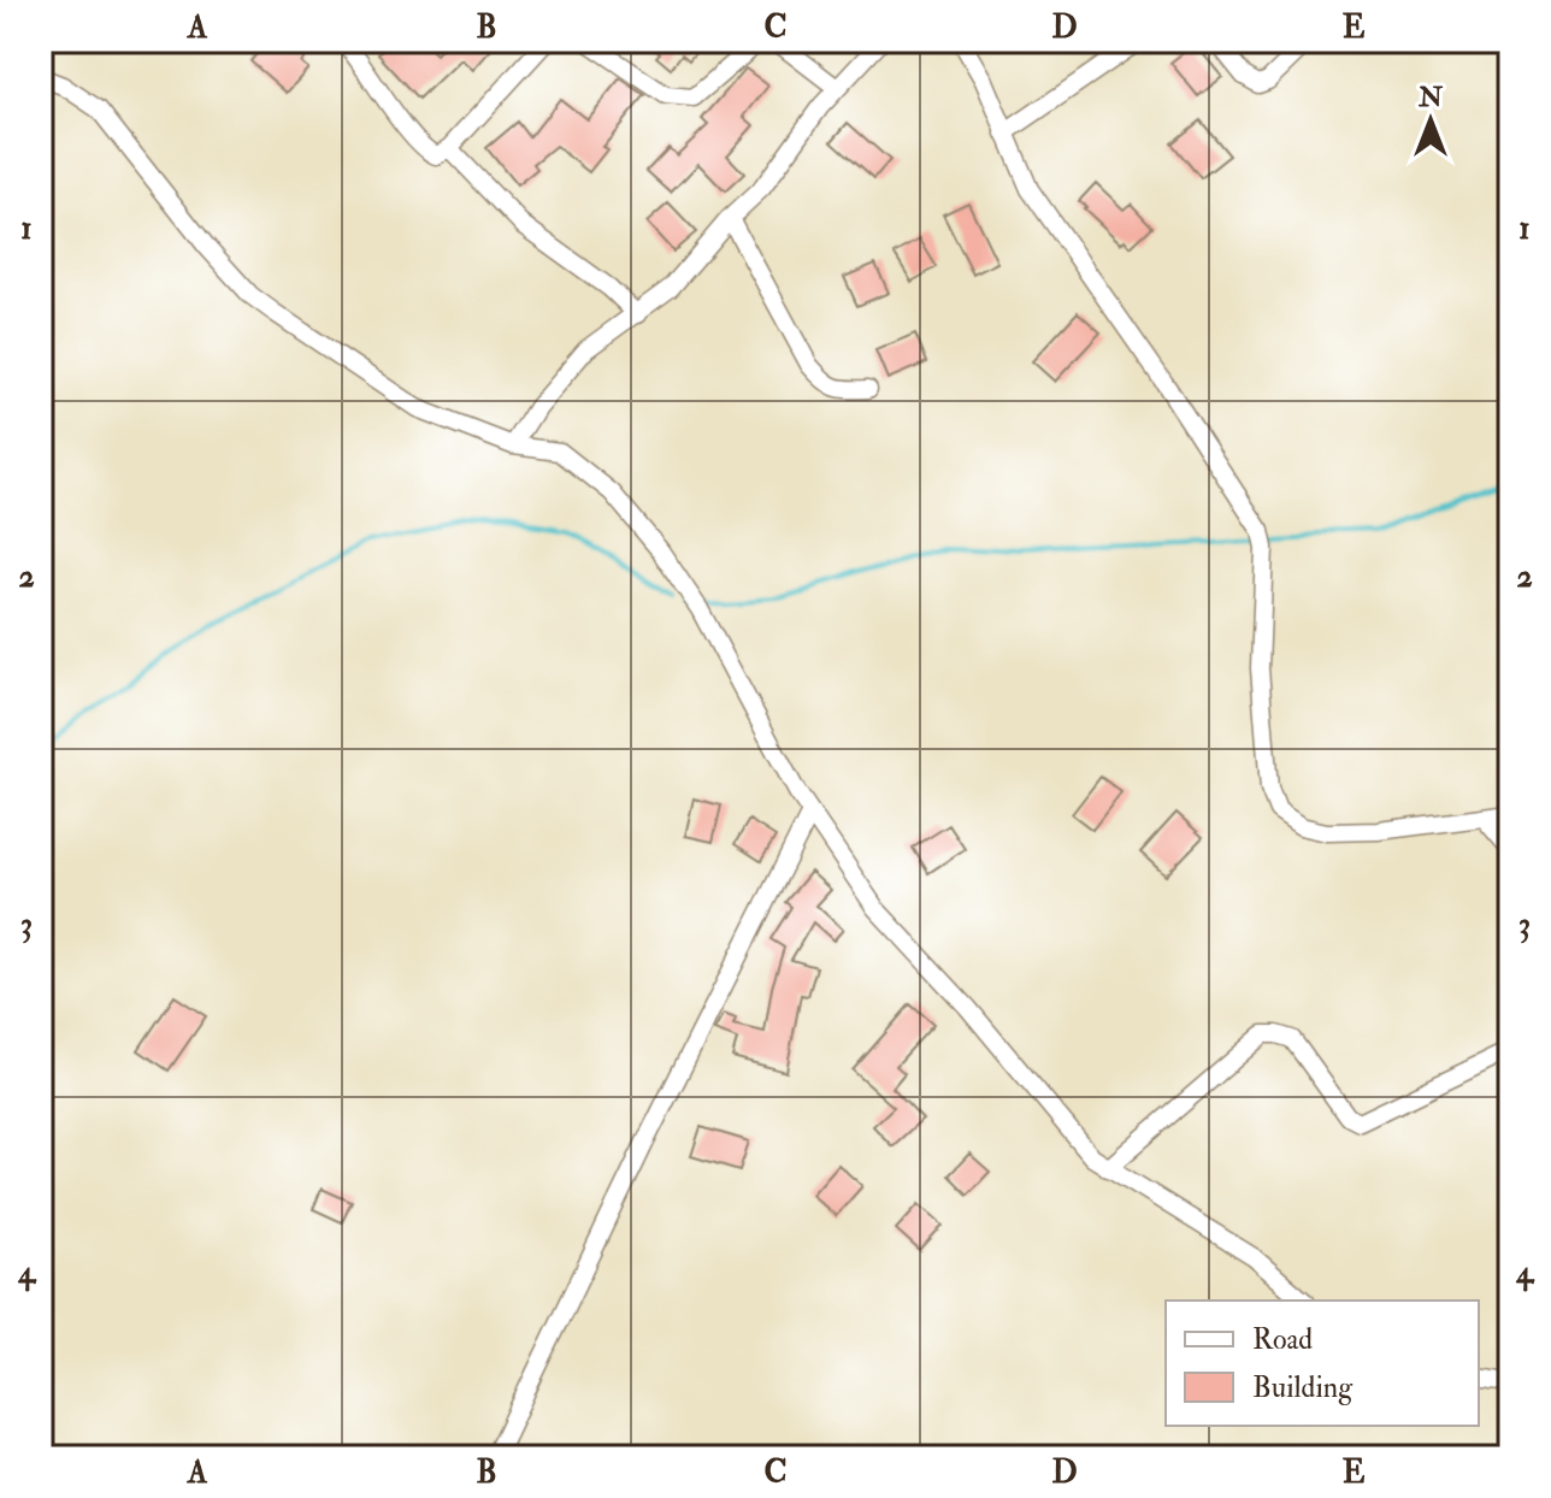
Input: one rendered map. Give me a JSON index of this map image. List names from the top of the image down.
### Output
{
  "legend": ["Road", "Building"],
  "north": "top",
  "grid": {
    "columns": [
      "A",
      "B",
      "C",
      "D",
      "E"
    ],
    "rows": [
      "1",
      "2",
      "3",
      "4"
    ]
  }
}
